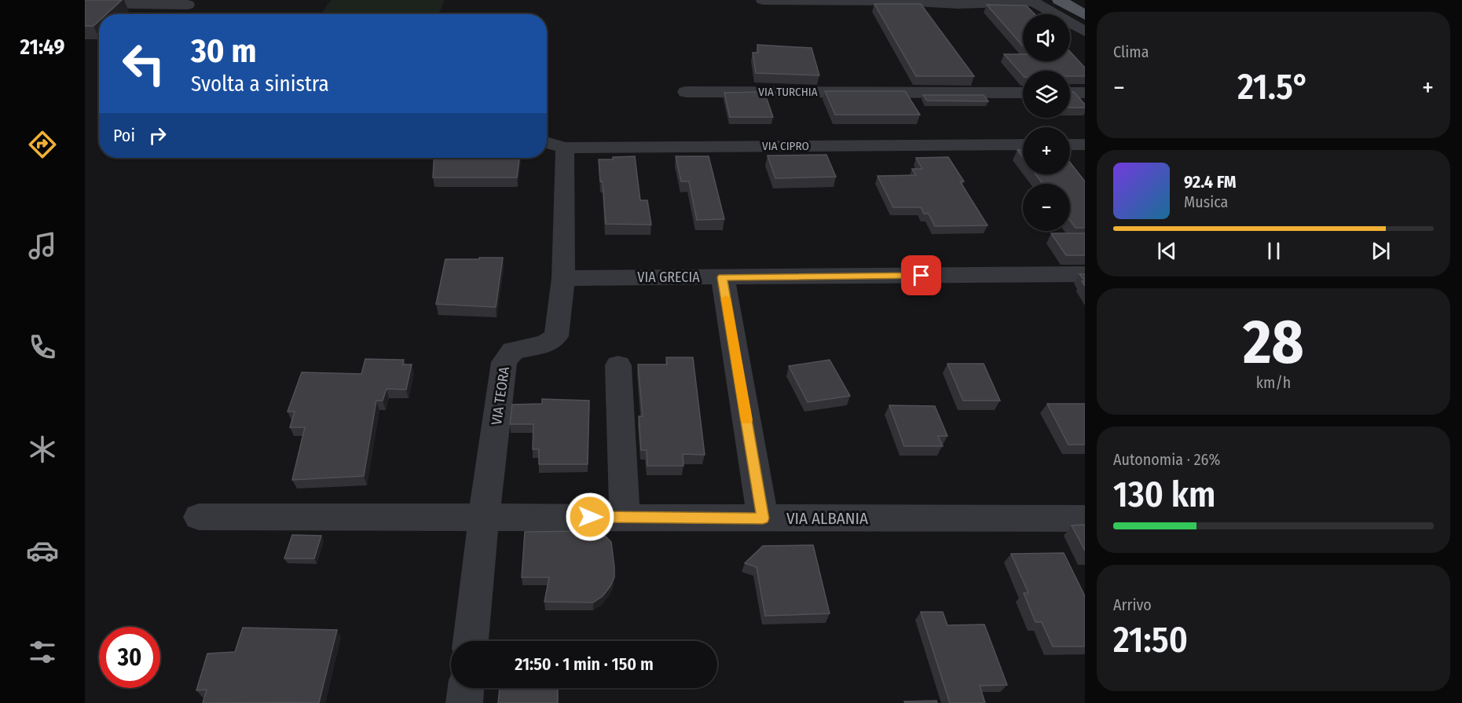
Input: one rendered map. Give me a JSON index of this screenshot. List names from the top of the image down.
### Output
{
  "streets": {
    "street": [
      "VIA TURCHIA",
      "VIA CIPRO",
      "VIA GRECIA",
      "VIA TEORA",
      "VIA ALBANIA"
    ]
  },
  "crossings": [
    ["VIA CIPRO", "VIA TEORA"],
    ["VIA GRECIA", "VIA TEORA"],
    ["VIA TEORA", "VIA ALBANIA"]
  ],
  "page": {
    "tabs": "21:49",
    "tile": [
      "Clima",
      ["28", "km/h"],
      ["Autonomia · 26%", "130 km"],
      ["Arrivo", "21:50"]
    ],
    "map_buttons": ["+", "−"],
    "turn": ["30 m", "Svolta a sinistra"],
    "heat": ["−", "21.5°", "+"],
    "then": "Poi",
    "song": ["92.4 FM", "Musica"],
    "limit": "30",
    "trip": "21:50 · 1 min · 150 m"
  }
}
